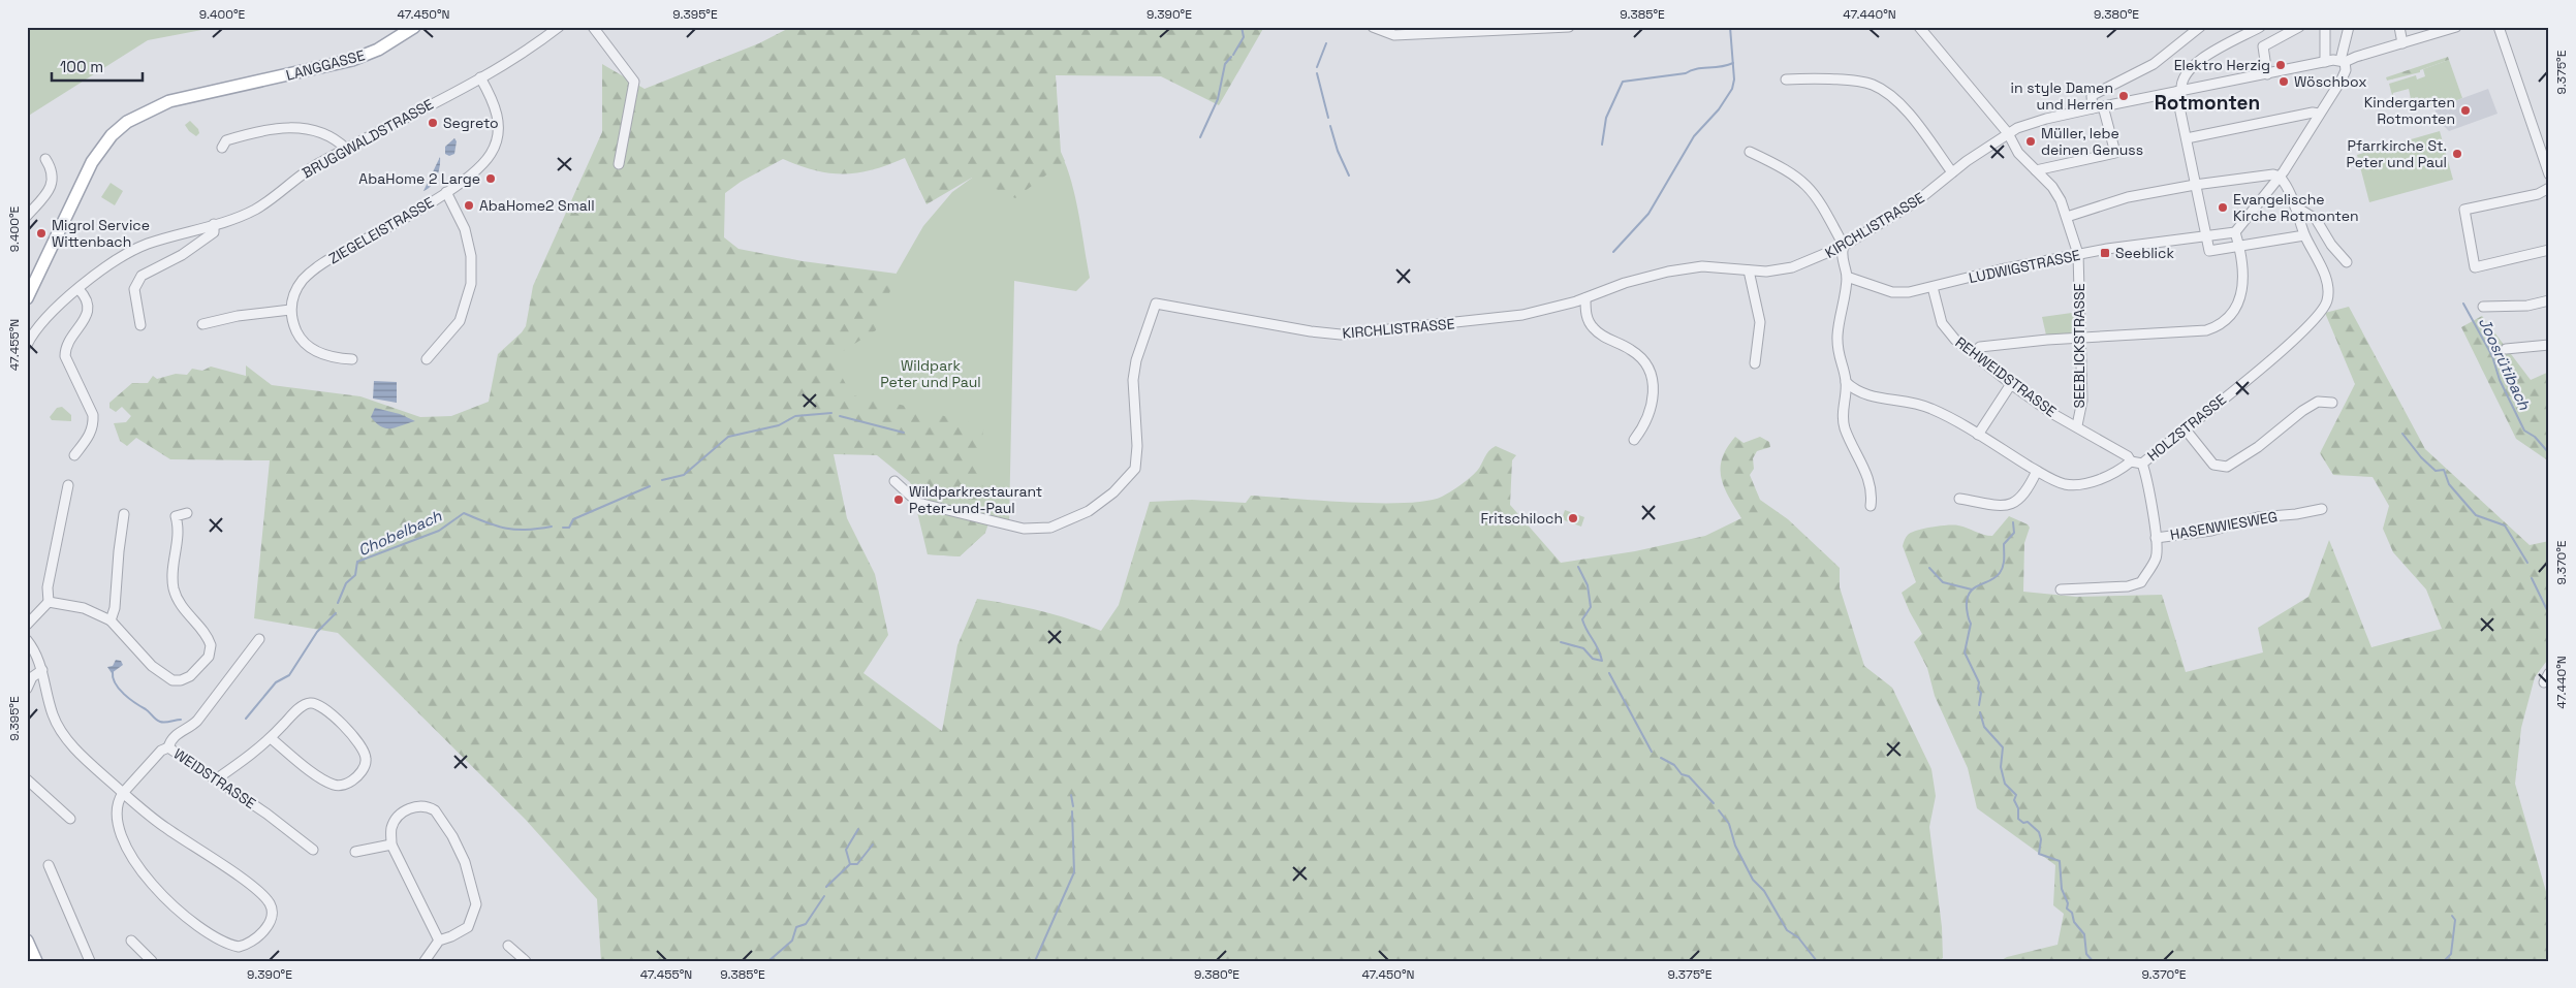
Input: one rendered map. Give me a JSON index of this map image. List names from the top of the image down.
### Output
{
  "streets": {
    "main road": ["LANGGASSE"],
    "street": [
      "BRUGGWALDSTRASSE",
      "KIRCHLISTRASSE",
      "ZIEGELEISTRASSE",
      "LUDWIGSTRASSE",
      "SEEBLICKSTRASSE",
      "REHWEIDSTRASSE",
      "HOLZSTRASSE",
      "HASENWIESWEG",
      "WEIDSTRASSE"
    ]
  },
  "crossings": [
    ["BRUGGWALDSTRASSE", "ZIEGELEISTRASSE"],
    ["KIRCHLISTRASSE", "SEEBLICKSTRASSE"],
    ["LUDWIGSTRASSE", "SEEBLICKSTRASSE"],
    ["LUDWIGSTRASSE", "REHWEIDSTRASSE"],
    ["SEEBLICKSTRASSE", "REHWEIDSTRASSE"],
    ["REHWEIDSTRASSE", "HOLZSTRASSE"],
    ["HOLZSTRASSE", "HASENWIESWEG"]
  ],
  "districts": ["Rotmonten"],
  "water": ["Joosrütibach", "Chobelbach"],
  "parks": ["Wildpark Peter und Paul"],
  "places": {
    "other": [
      "Elektro Herzig",
      "Wöschbox",
      "in style Damen und Herren",
      "Kindergarten Rotmonten",
      "Segreto",
      "Müller, lebe deinen Genuss",
      "Pfarrkirche St. Peter und Paul",
      "AbaHome 2 Large",
      "AbaHome2 Small",
      "Evangelische Kirche Rotmonten",
      "Migrol Service Wittenbach",
      "Wildparkrestaurant Peter-und-Paul",
      "Fritschiloch"
    ],
    "transit": ["Seeblick"]
  },
  "scale_bar": "100 m",
  "coordinates": [
    "9.400°E",
    "47.450°N",
    "9.395°E",
    "9.390°E",
    "9.385°E",
    "47.440°N",
    "9.380°E",
    "9.375°E",
    "47.455°N",
    "9.370°E"
  ]
}
